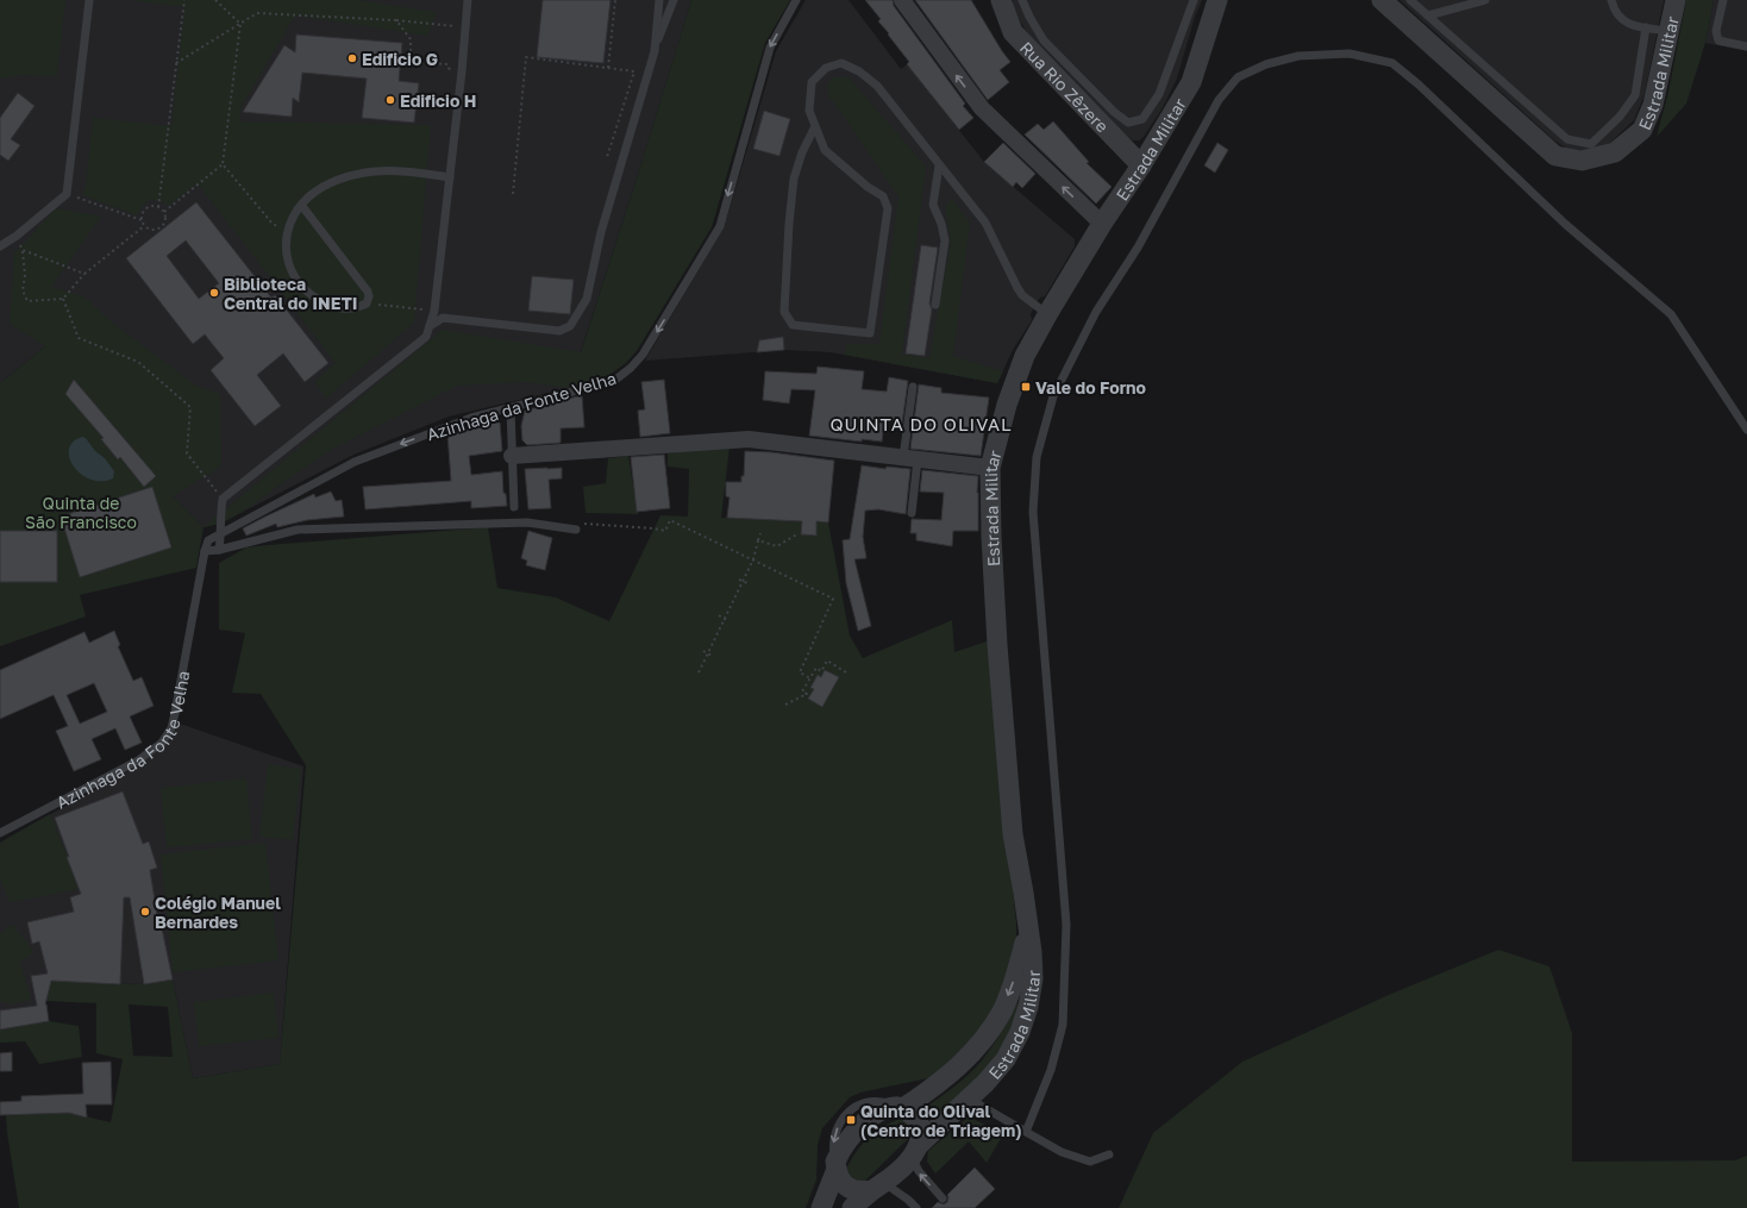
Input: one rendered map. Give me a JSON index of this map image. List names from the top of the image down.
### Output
{
  "streets": {
    "street": ["Estrada Militar", "Rua Rio Zêzere"],
    "lane": ["Azinhaga da Fonte Velha"]
  },
  "crossings": [
    ["Estrada Militar", "Rua Rio Zêzere"]
  ],
  "one_way": ["Azinhaga da Fonte Velha"],
  "districts": ["QUINTA DO OLIVAL"],
  "parks": ["Quinta de São Francisco"],
  "places": {
    "other": [
      "Edificio G",
      "Edificio H",
      "Biblioteca Central do INETI",
      "Colégio Manuel Bernardes"
    ],
    "transit": ["Vale do Forno", "Quinta do Olival (Centro de Triagem)"]
  }
}
